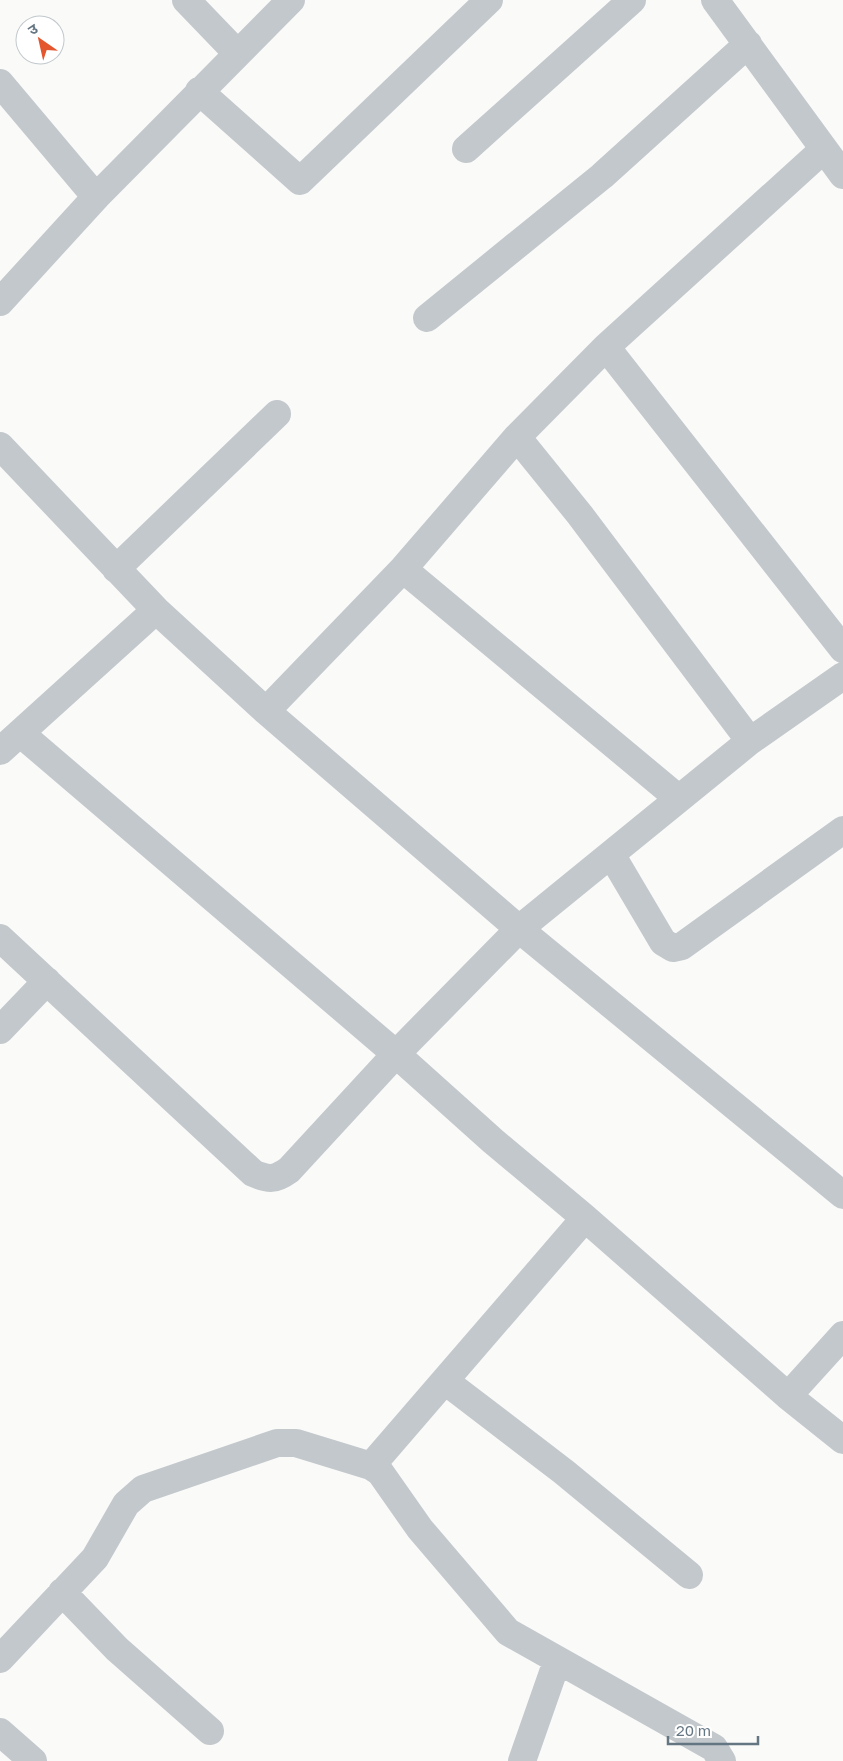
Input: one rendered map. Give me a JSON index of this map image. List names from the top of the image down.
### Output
{
  "scale_bar": "20 m",
  "north": "top left"
}
